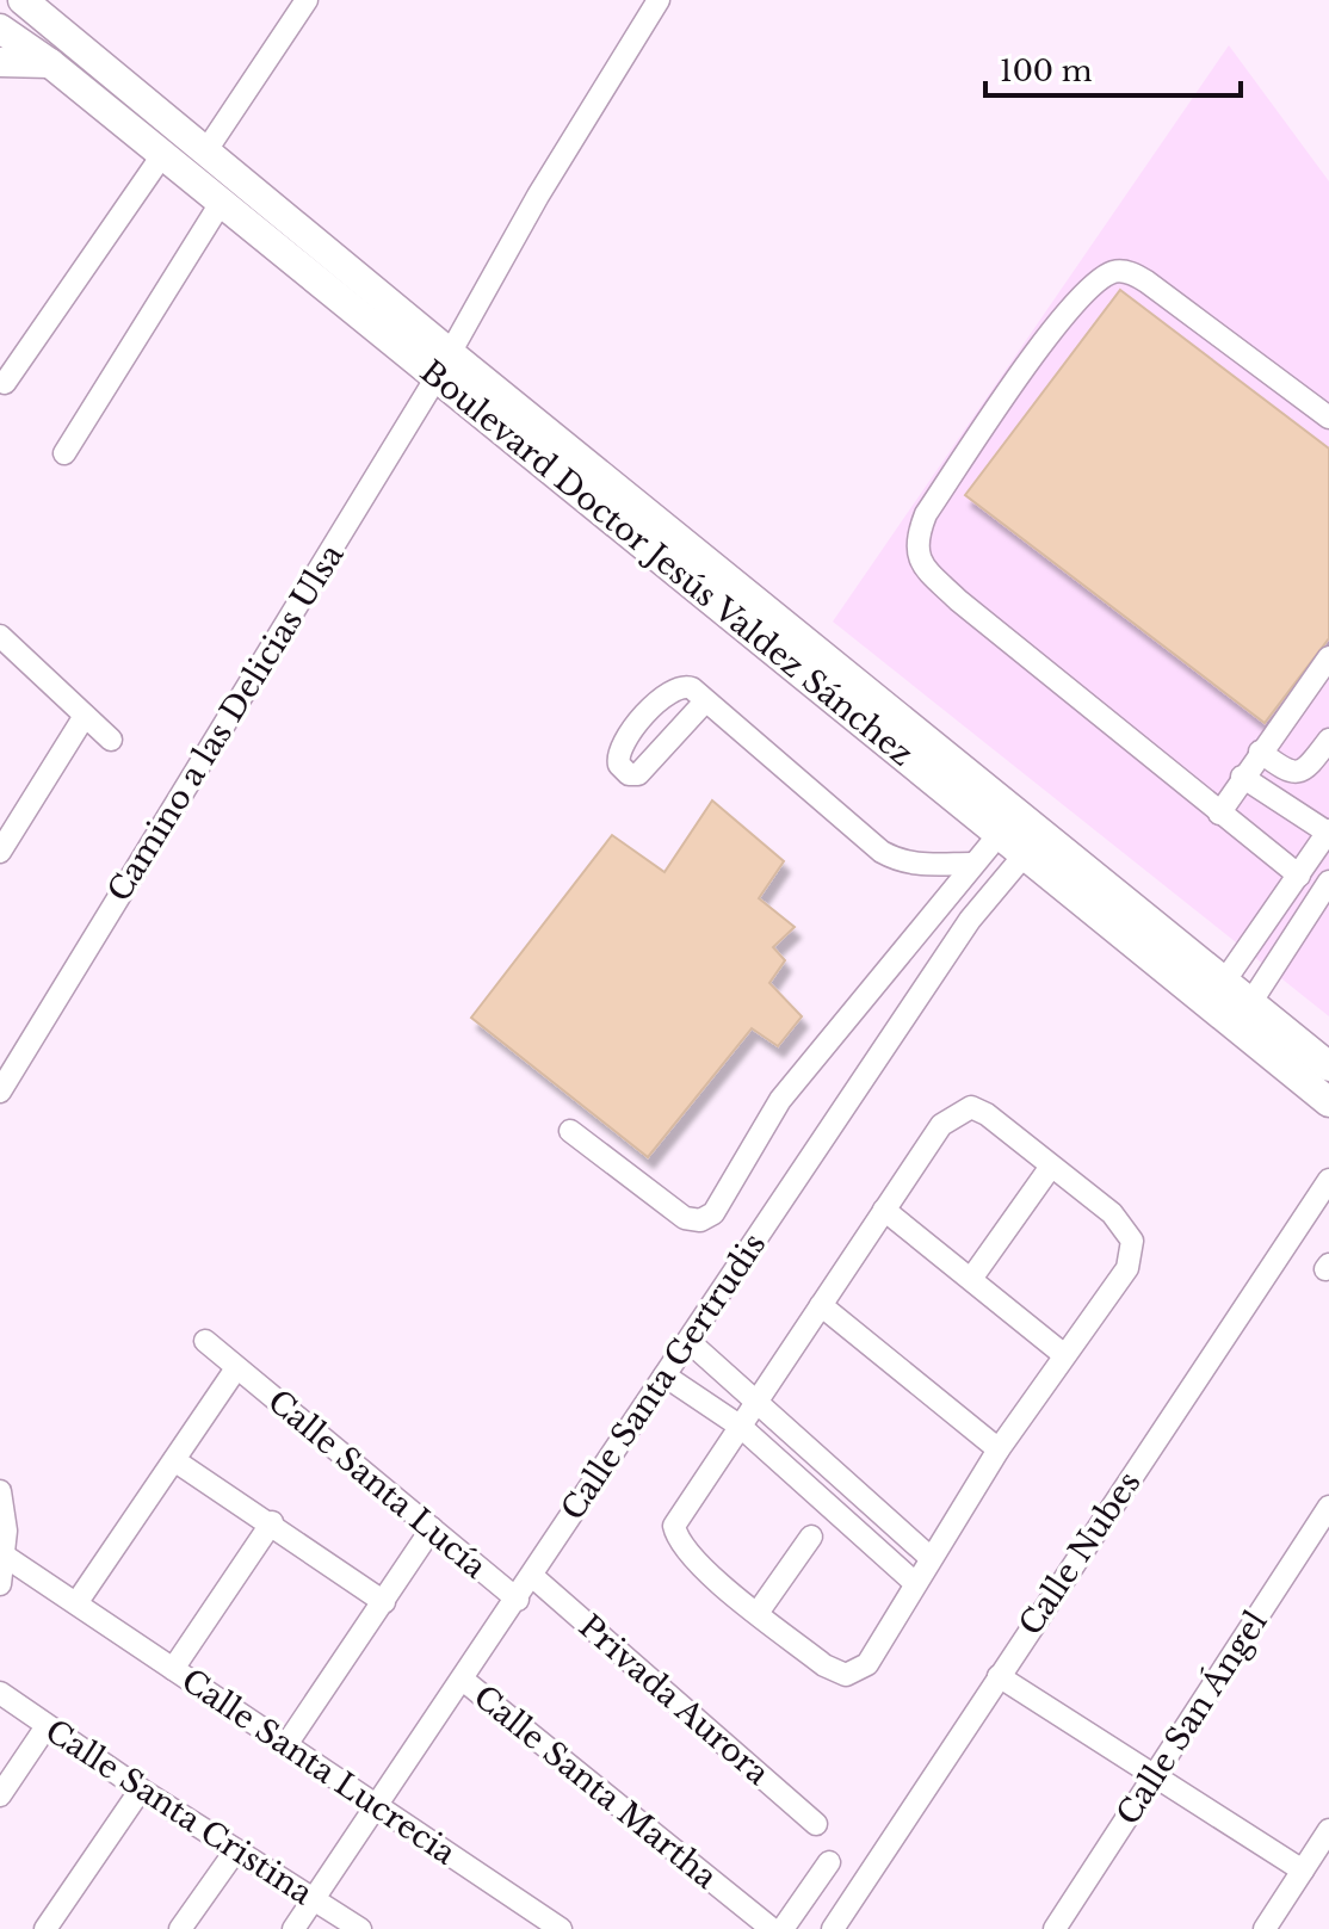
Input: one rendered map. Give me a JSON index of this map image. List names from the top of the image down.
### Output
{
  "streets": {
    "main road": ["Boulevard Doctor Jesús Valdez Sánchez"],
    "street": [
      "Camino a las Delicias Ulsa",
      "Calle Santa Gertrudis",
      "Calle Santa Lucía",
      "Calle Nubes",
      "Privada Aurora",
      "Calle San Ángel",
      "Calle Santa Lucrecia",
      "Calle Santa Martha",
      "Calle Santa Cristina"
    ]
  },
  "crossings": [
    ["Boulevard Doctor Jesús Valdez Sánchez", "Camino a las Delicias Ulsa"],
    ["Boulevard Doctor Jesús Valdez Sánchez", "Calle Santa Gertrudis"],
    ["Calle Santa Gertrudis", "Calle Santa Lucía"],
    ["Calle Santa Gertrudis", "Privada Aurora"],
    ["Calle Santa Gertrudis", "Calle Santa Lucrecia"],
    ["Calle Santa Gertrudis", "Calle Santa Martha"],
    ["Calle Santa Gertrudis", "Calle Santa Cristina"]
  ],
  "scale_bar": "100 m"
}
